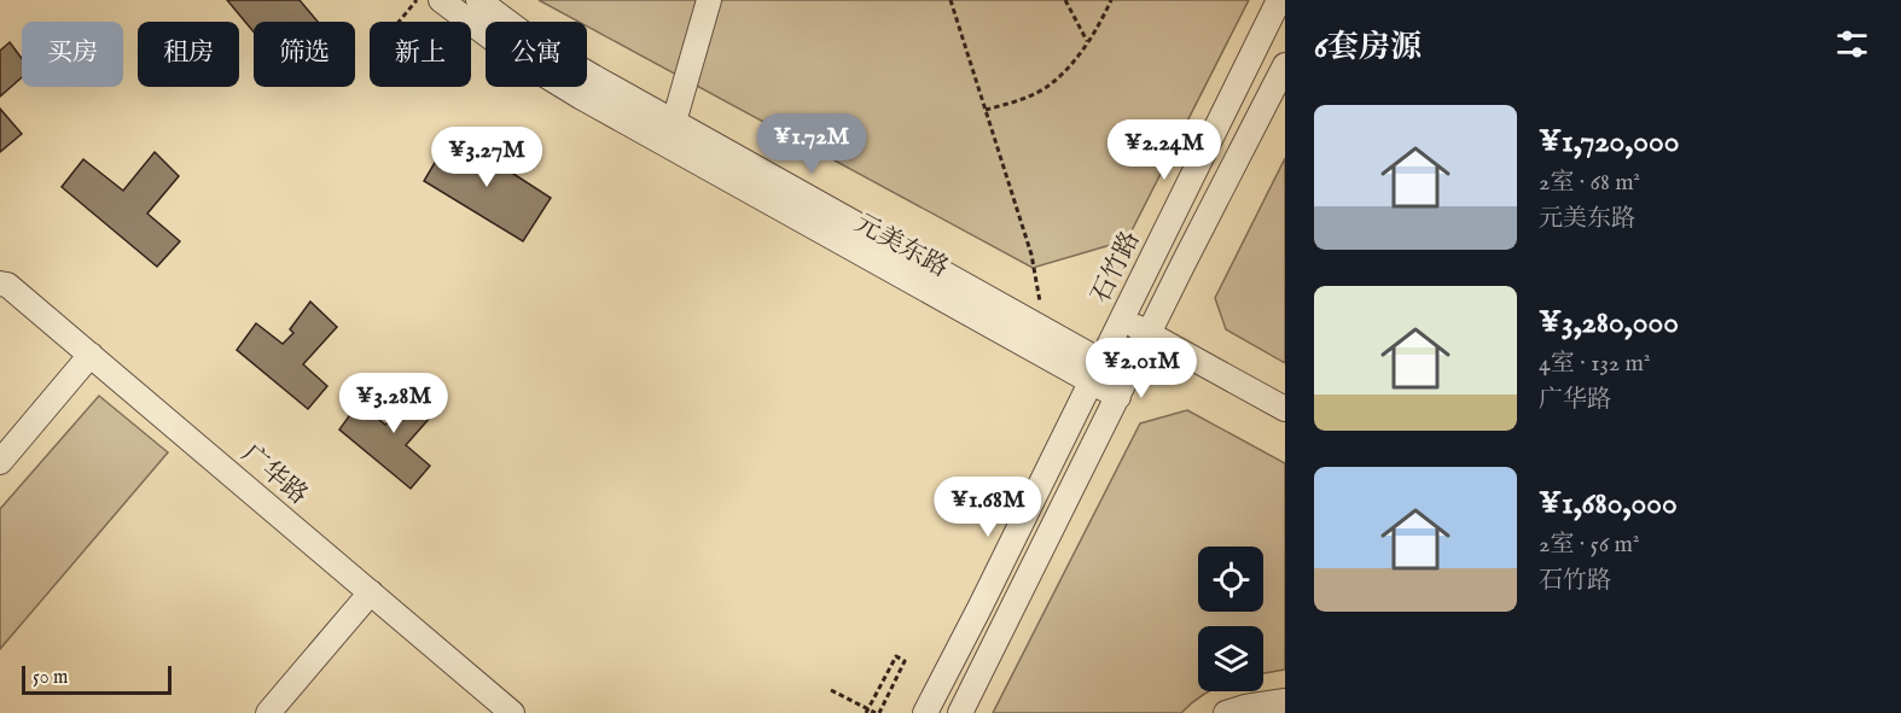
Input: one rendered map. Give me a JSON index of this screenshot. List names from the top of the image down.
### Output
{
  "streets": {
    "street": ["元美东路", "石竹路", "广华路"]
  },
  "crossings": [
    ["元美东路", "石竹路"]
  ],
  "scale_bar": "50 m",
  "page": {
    "heading": "6套房源",
    "chip": [
      "买房",
      "租房",
      "筛选",
      "新上",
      "公寓"
    ],
    "list": [
      {
        "name": "¥1,720,000",
        "note": "2室 · 68 m² · 元美东路"
      },
      {
        "name": "¥3,280,000",
        "note": "4室 · 132 m² · 广华路"
      },
      {
        "name": "¥1,680,000",
        "note": "2室 · 56 m² · 石竹路"
      }
    ],
    "price": [
      "¥1.72M",
      "¥2.24M",
      "¥3.27M",
      "¥2.01M",
      "¥3.28M",
      "¥1.68M"
    ],
    "scale": "50 m"
  }
}
